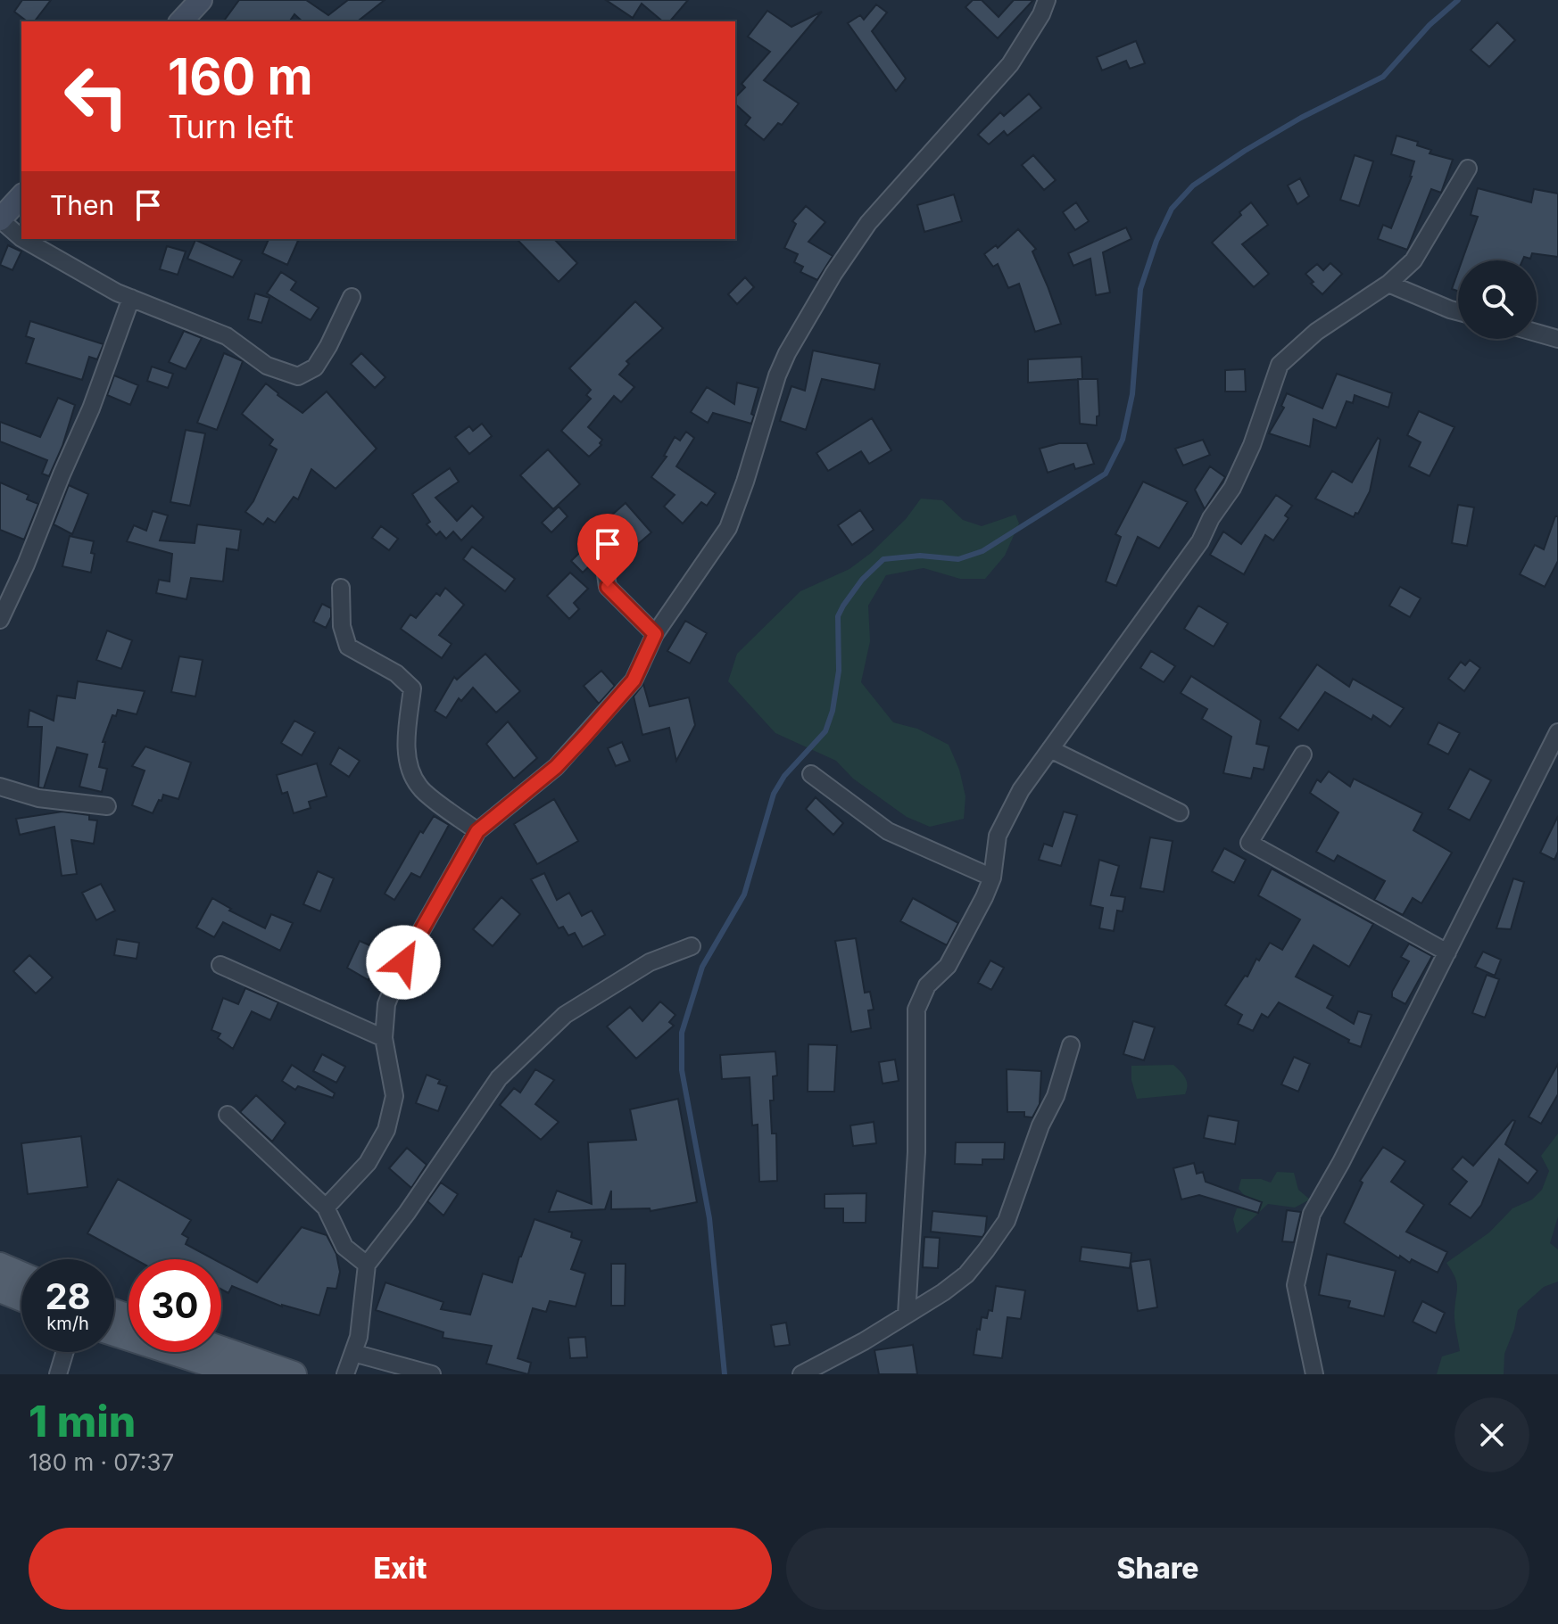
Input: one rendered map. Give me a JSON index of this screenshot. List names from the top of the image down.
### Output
{
  "page": {
    "turn": ["160 m", "Turn left"],
    "then": "Then",
    "speed": "28 km/h",
    "limit": "30",
    "heading": ["1 min", "180 m · 07:37"],
    "buttons": ["Exit", "Share"]
  }
}
